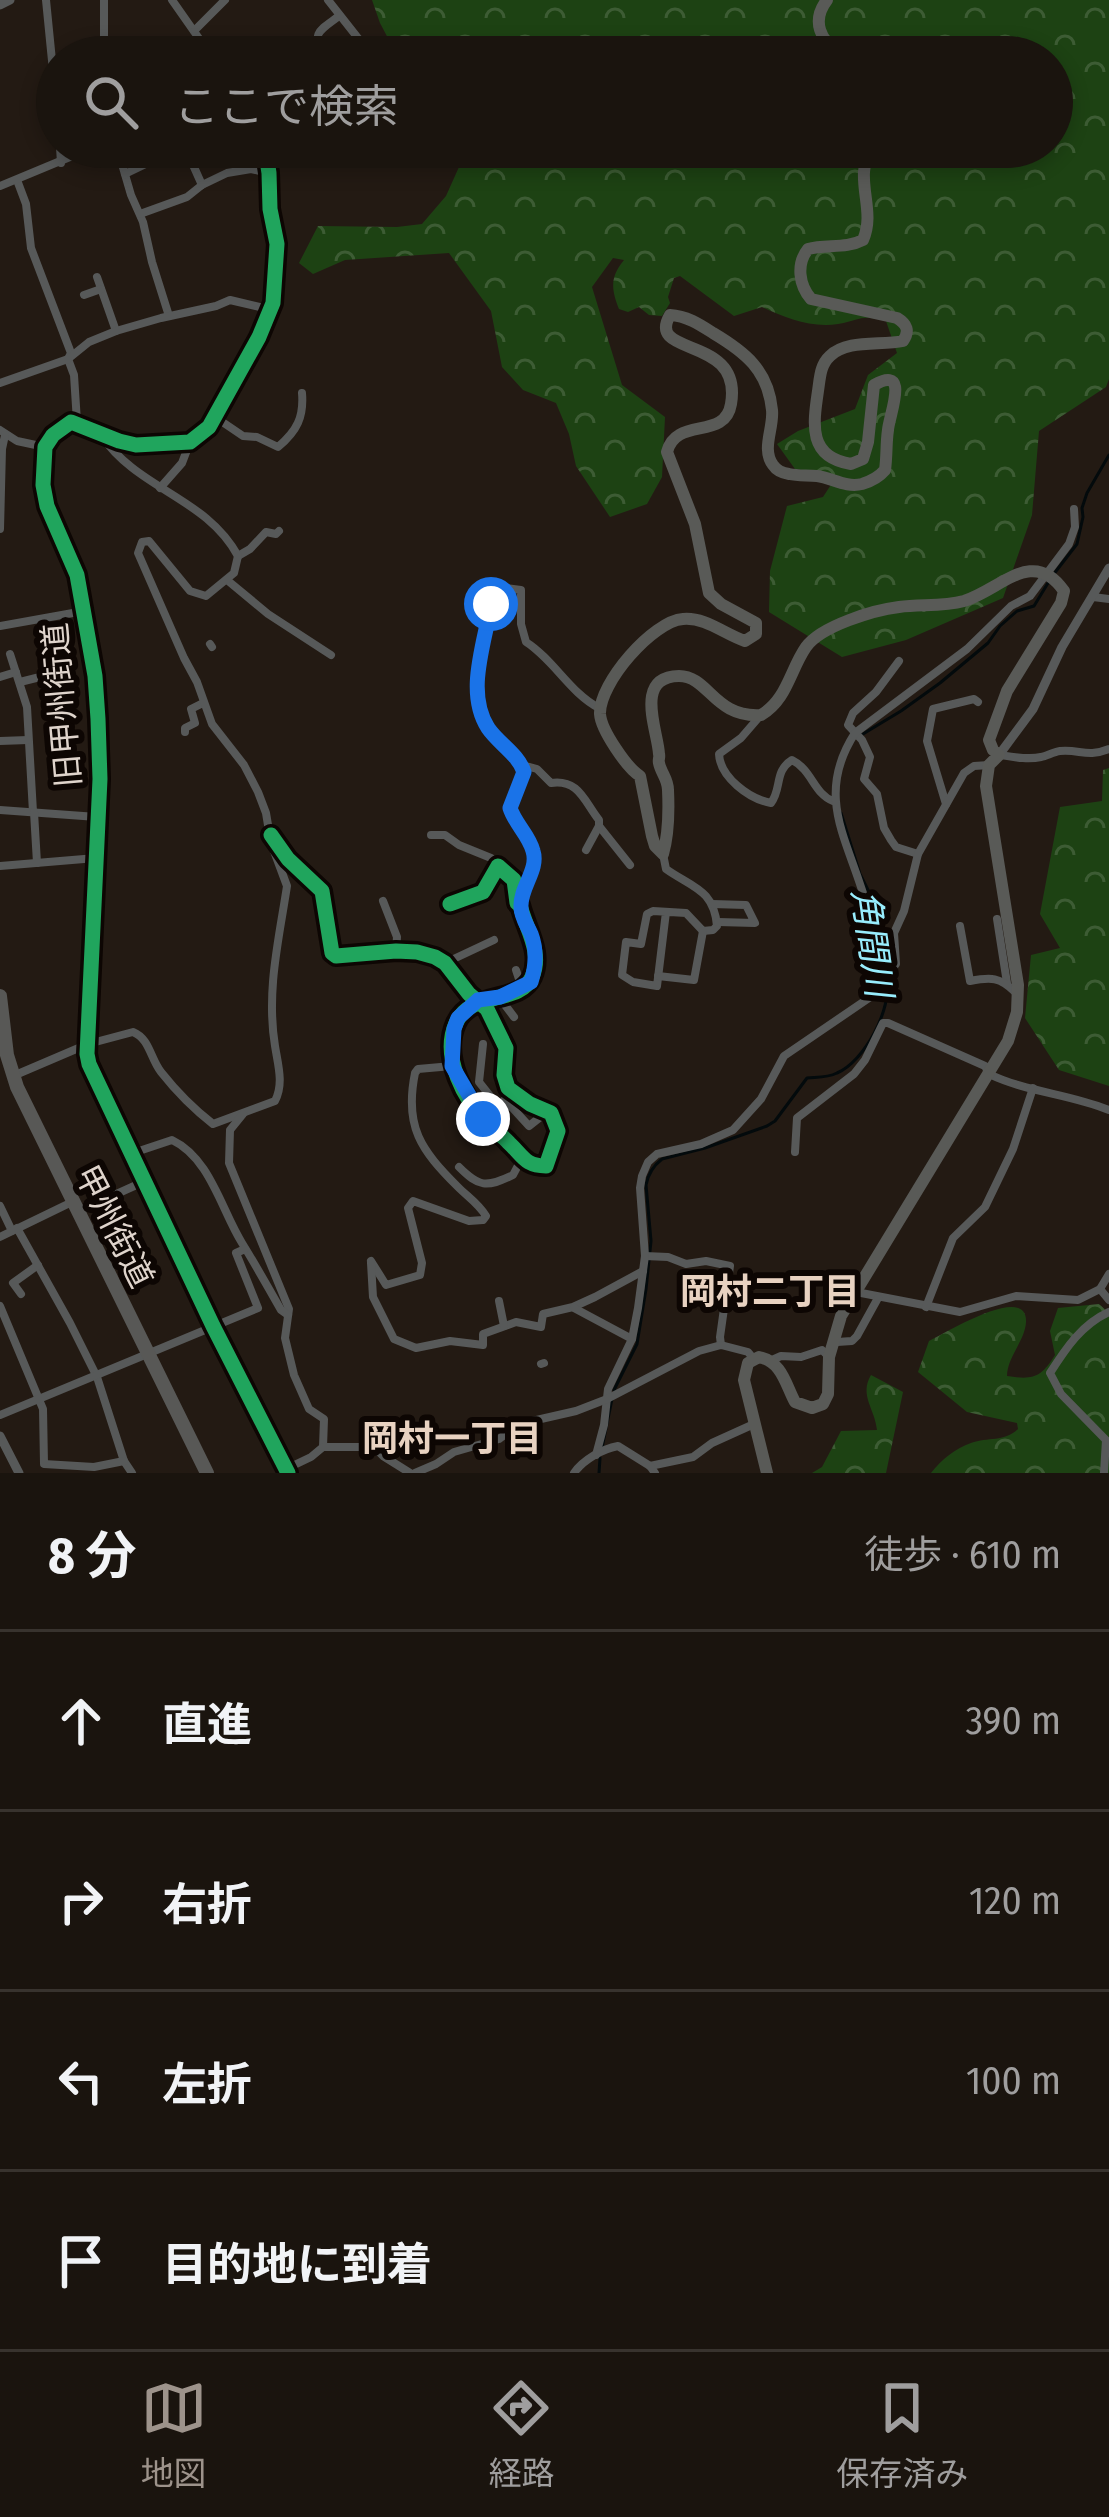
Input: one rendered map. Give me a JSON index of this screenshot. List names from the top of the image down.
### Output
{
  "streets": {
    "highway": ["甲州街道"],
    "street": ["旧甲州街道"]
  },
  "districts": ["岡村二丁目", "岡村一丁目"],
  "water": ["角間川"],
  "page": {
    "search": "ここで検索",
    "heading": ["8 分", "徒歩 · 610 m"],
    "list": [
      ["直進", "390 m"],
      ["右折", "120 m"],
      ["左折", "100 m"],
      "目的地に到着"
    ],
    "nav": ["地図", "経路", "保存済み"]
  }
}
